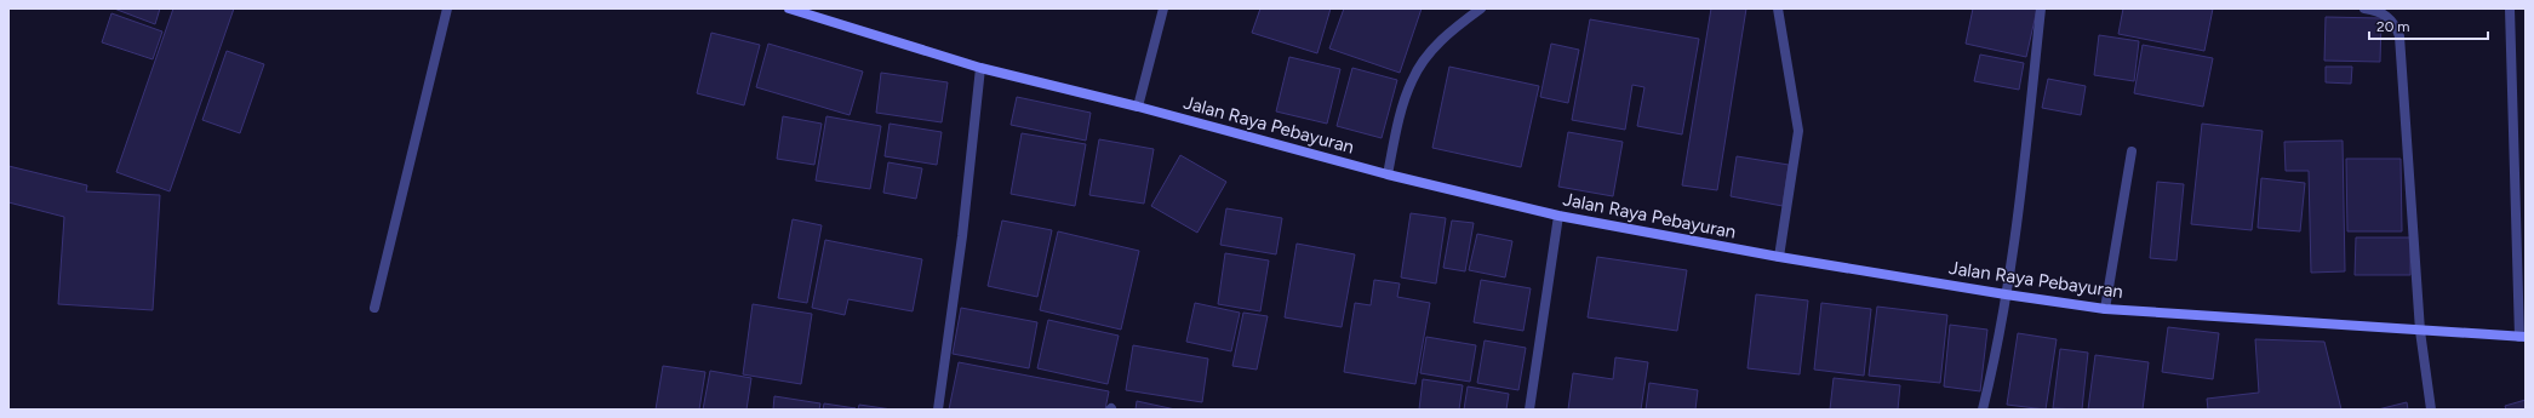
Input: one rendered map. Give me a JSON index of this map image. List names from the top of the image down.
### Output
{
  "streets": {
    "main road": ["Jalan Raya Pebayuran"]
  },
  "scale_bar": "20 m"
}
